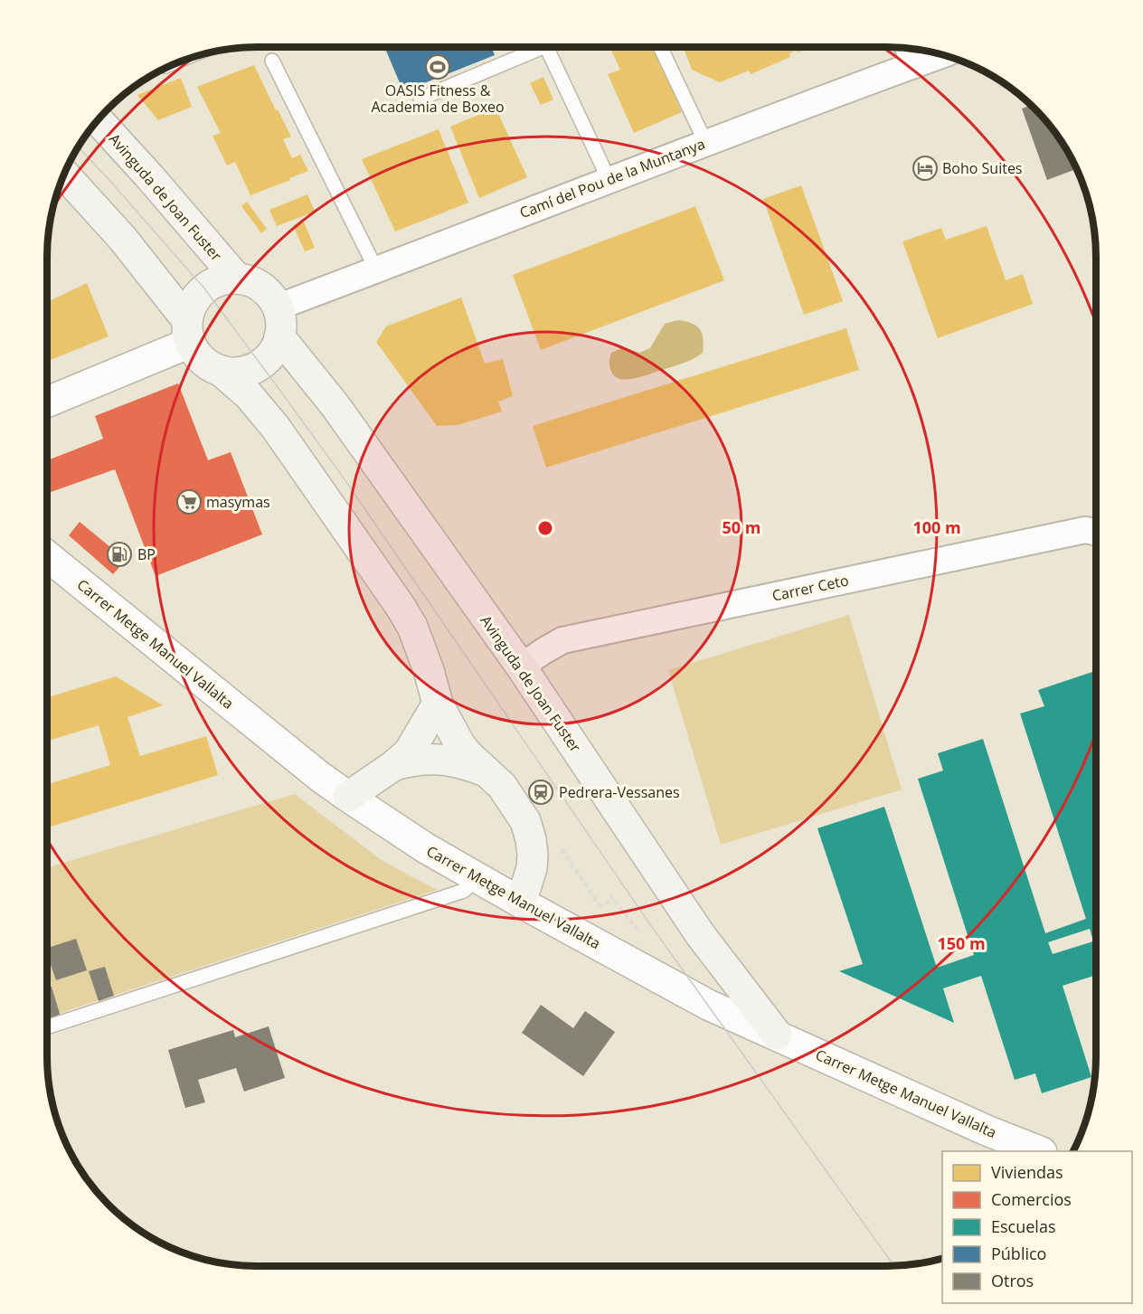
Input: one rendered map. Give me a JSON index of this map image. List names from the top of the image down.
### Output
{
  "streets": {
    "main road": ["Avinguda de Joan Fuster"],
    "street": ["Camí del Pou de la Muntanya", "Carrer Ceto", "Carrer Metge Manuel Vallalta"]
  },
  "crossings": [
    ["Camí del Pou de la Muntanya", "Avinguda de Joan Fuster"],
    ["Avinguda de Joan Fuster", "Carrer Ceto"],
    ["Avinguda de Joan Fuster", "Carrer Metge Manuel Vallalta"]
  ],
  "places": {
    "sports": ["OASIS Fitness & Academia de Boxeo"],
    "hotel": ["Boho Suites"],
    "supermarket": ["masymas"],
    "fuel station": ["BP"],
    "station": ["Pedrera-Vessanes"]
  },
  "legend": [
    "Viviendas",
    "Comercios",
    "Escuelas",
    "Público",
    "Otros"
  ],
  "rings": ["50 m", "100 m", "150 m"]
}
